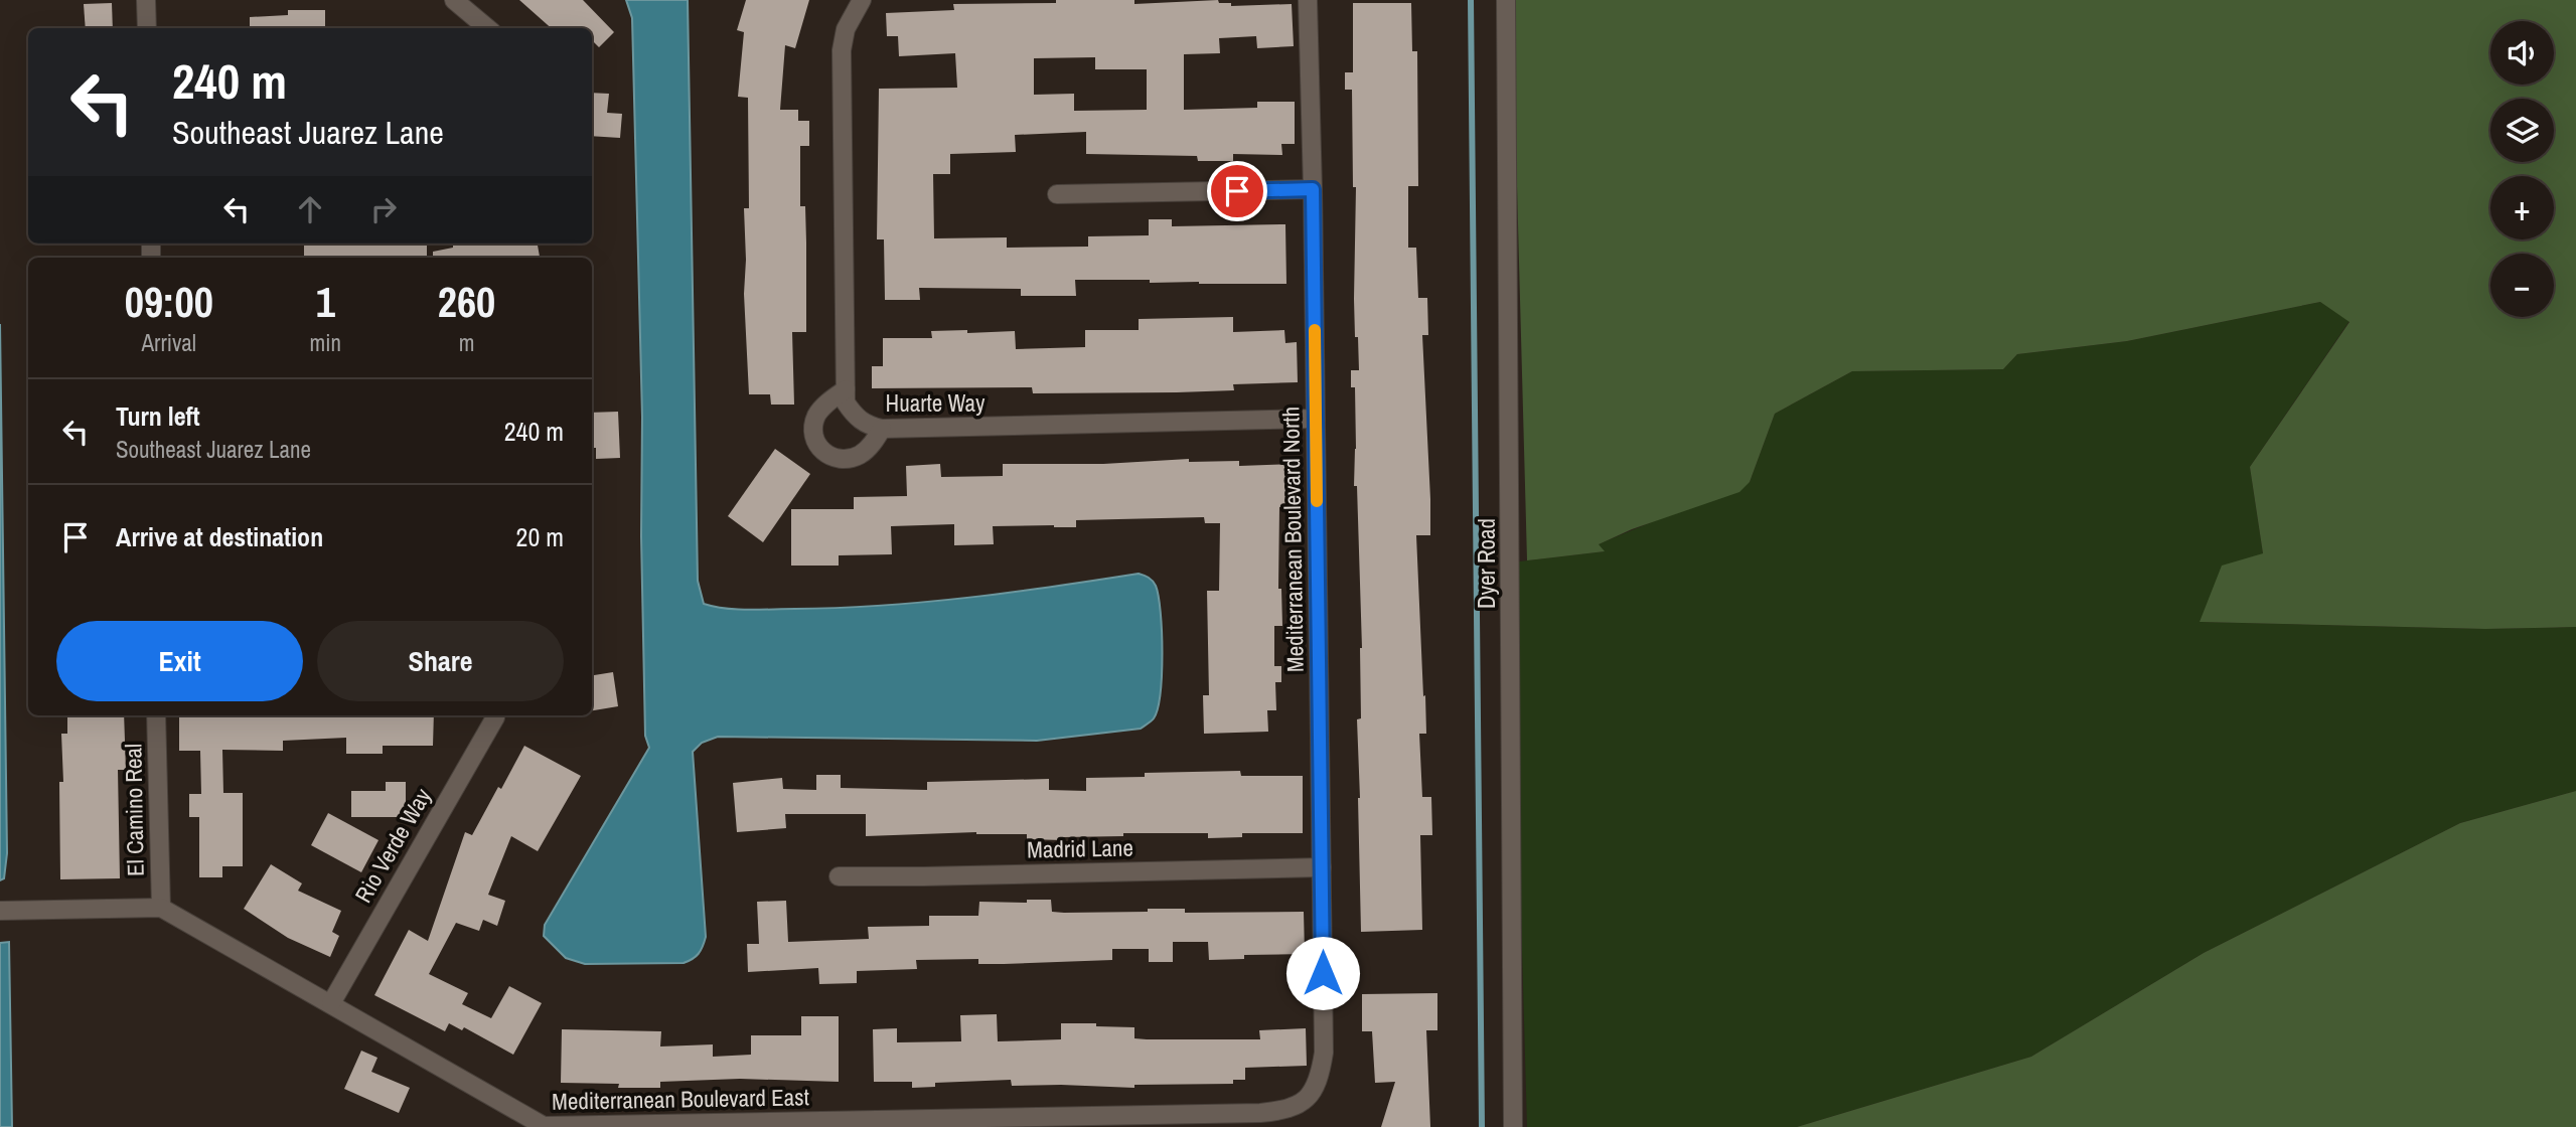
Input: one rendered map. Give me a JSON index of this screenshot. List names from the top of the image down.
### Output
{
  "streets": {
    "street": [
      "Huarte Way",
      "Mediterranean Boulevard North",
      "Dyer Road",
      "El Camino Real",
      "Rio Verde Way",
      "Madrid Lane",
      "Mediterranean Boulevard East"
    ]
  },
  "crossings": [
    ["Huarte Way", "Mediterranean Boulevard North"],
    ["Mediterranean Boulevard North", "Madrid Lane"],
    ["Mediterranean Boulevard North", "Mediterranean Boulevard East"],
    ["El Camino Real", "Mediterranean Boulevard East"],
    ["Rio Verde Way", "Mediterranean Boulevard East"]
  ],
  "page": {
    "map_buttons": ["+", "−"],
    "turn": ["240 m", "Southeast Juarez Lane"],
    "eta": [
      "09:00",
      "Arrival",
      "1",
      "min",
      "260",
      "m"
    ],
    "list": [
      {
        "name": "Turn left",
        "note": "Southeast Juarez Lane",
        "value": "240 m"
      },
      {
        "name": "Arrive at destination",
        "value": "20 m"
      }
    ],
    "buttons": ["Exit", "Share"]
  }
}
